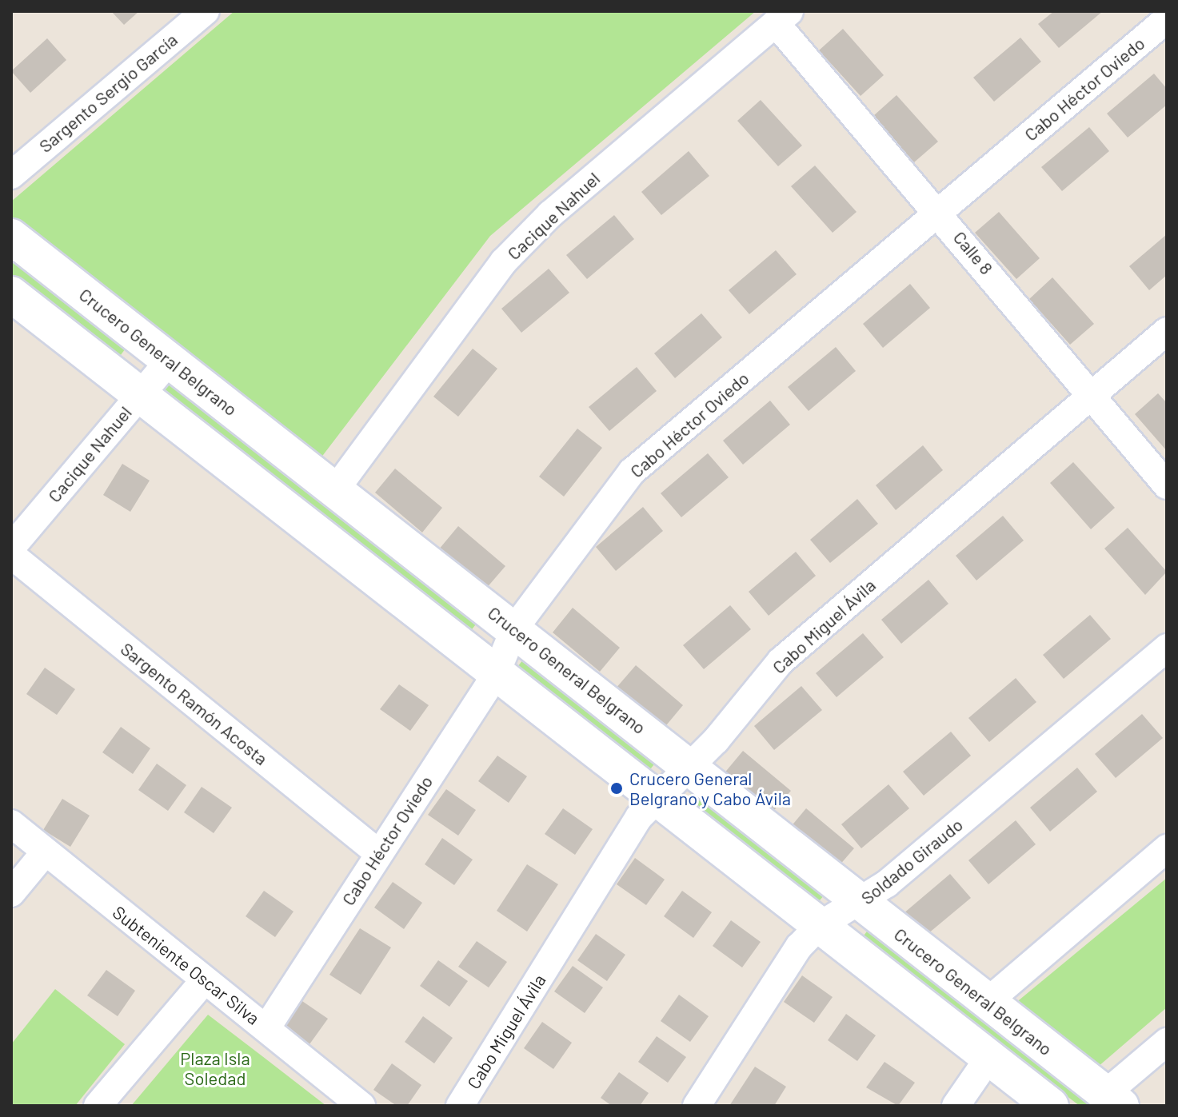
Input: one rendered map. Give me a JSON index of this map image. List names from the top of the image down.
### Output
{
  "streets": {
    "street": [
      "Cabo Héctor Oviedo",
      "Sargento Sergio García",
      "Cacique Nahuel",
      "Calle 8",
      "Crucero General Belgrano",
      "Cabo Miguel Ávila",
      "Sargento Ramón Acosta",
      "Soldado Giraudo",
      "Subteniente Oscar Silva"
    ]
  },
  "crossings": [
    ["Cabo Héctor Oviedo", "Calle 8"],
    ["Cabo Héctor Oviedo", "Crucero General Belgrano"],
    ["Cabo Héctor Oviedo", "Sargento Ramón Acosta"],
    ["Cabo Héctor Oviedo", "Subteniente Oscar Silva"],
    ["Cacique Nahuel", "Calle 8"],
    ["Cacique Nahuel", "Crucero General Belgrano"],
    ["Calle 8", "Cabo Miguel Ávila"],
    ["Crucero General Belgrano", "Cabo Miguel Ávila"],
    ["Crucero General Belgrano", "Soldado Giraudo"]
  ],
  "parks": ["Plaza Isla Soledad"],
  "places": ["Crucero General Belgrano y Cabo Ávila"]
}
